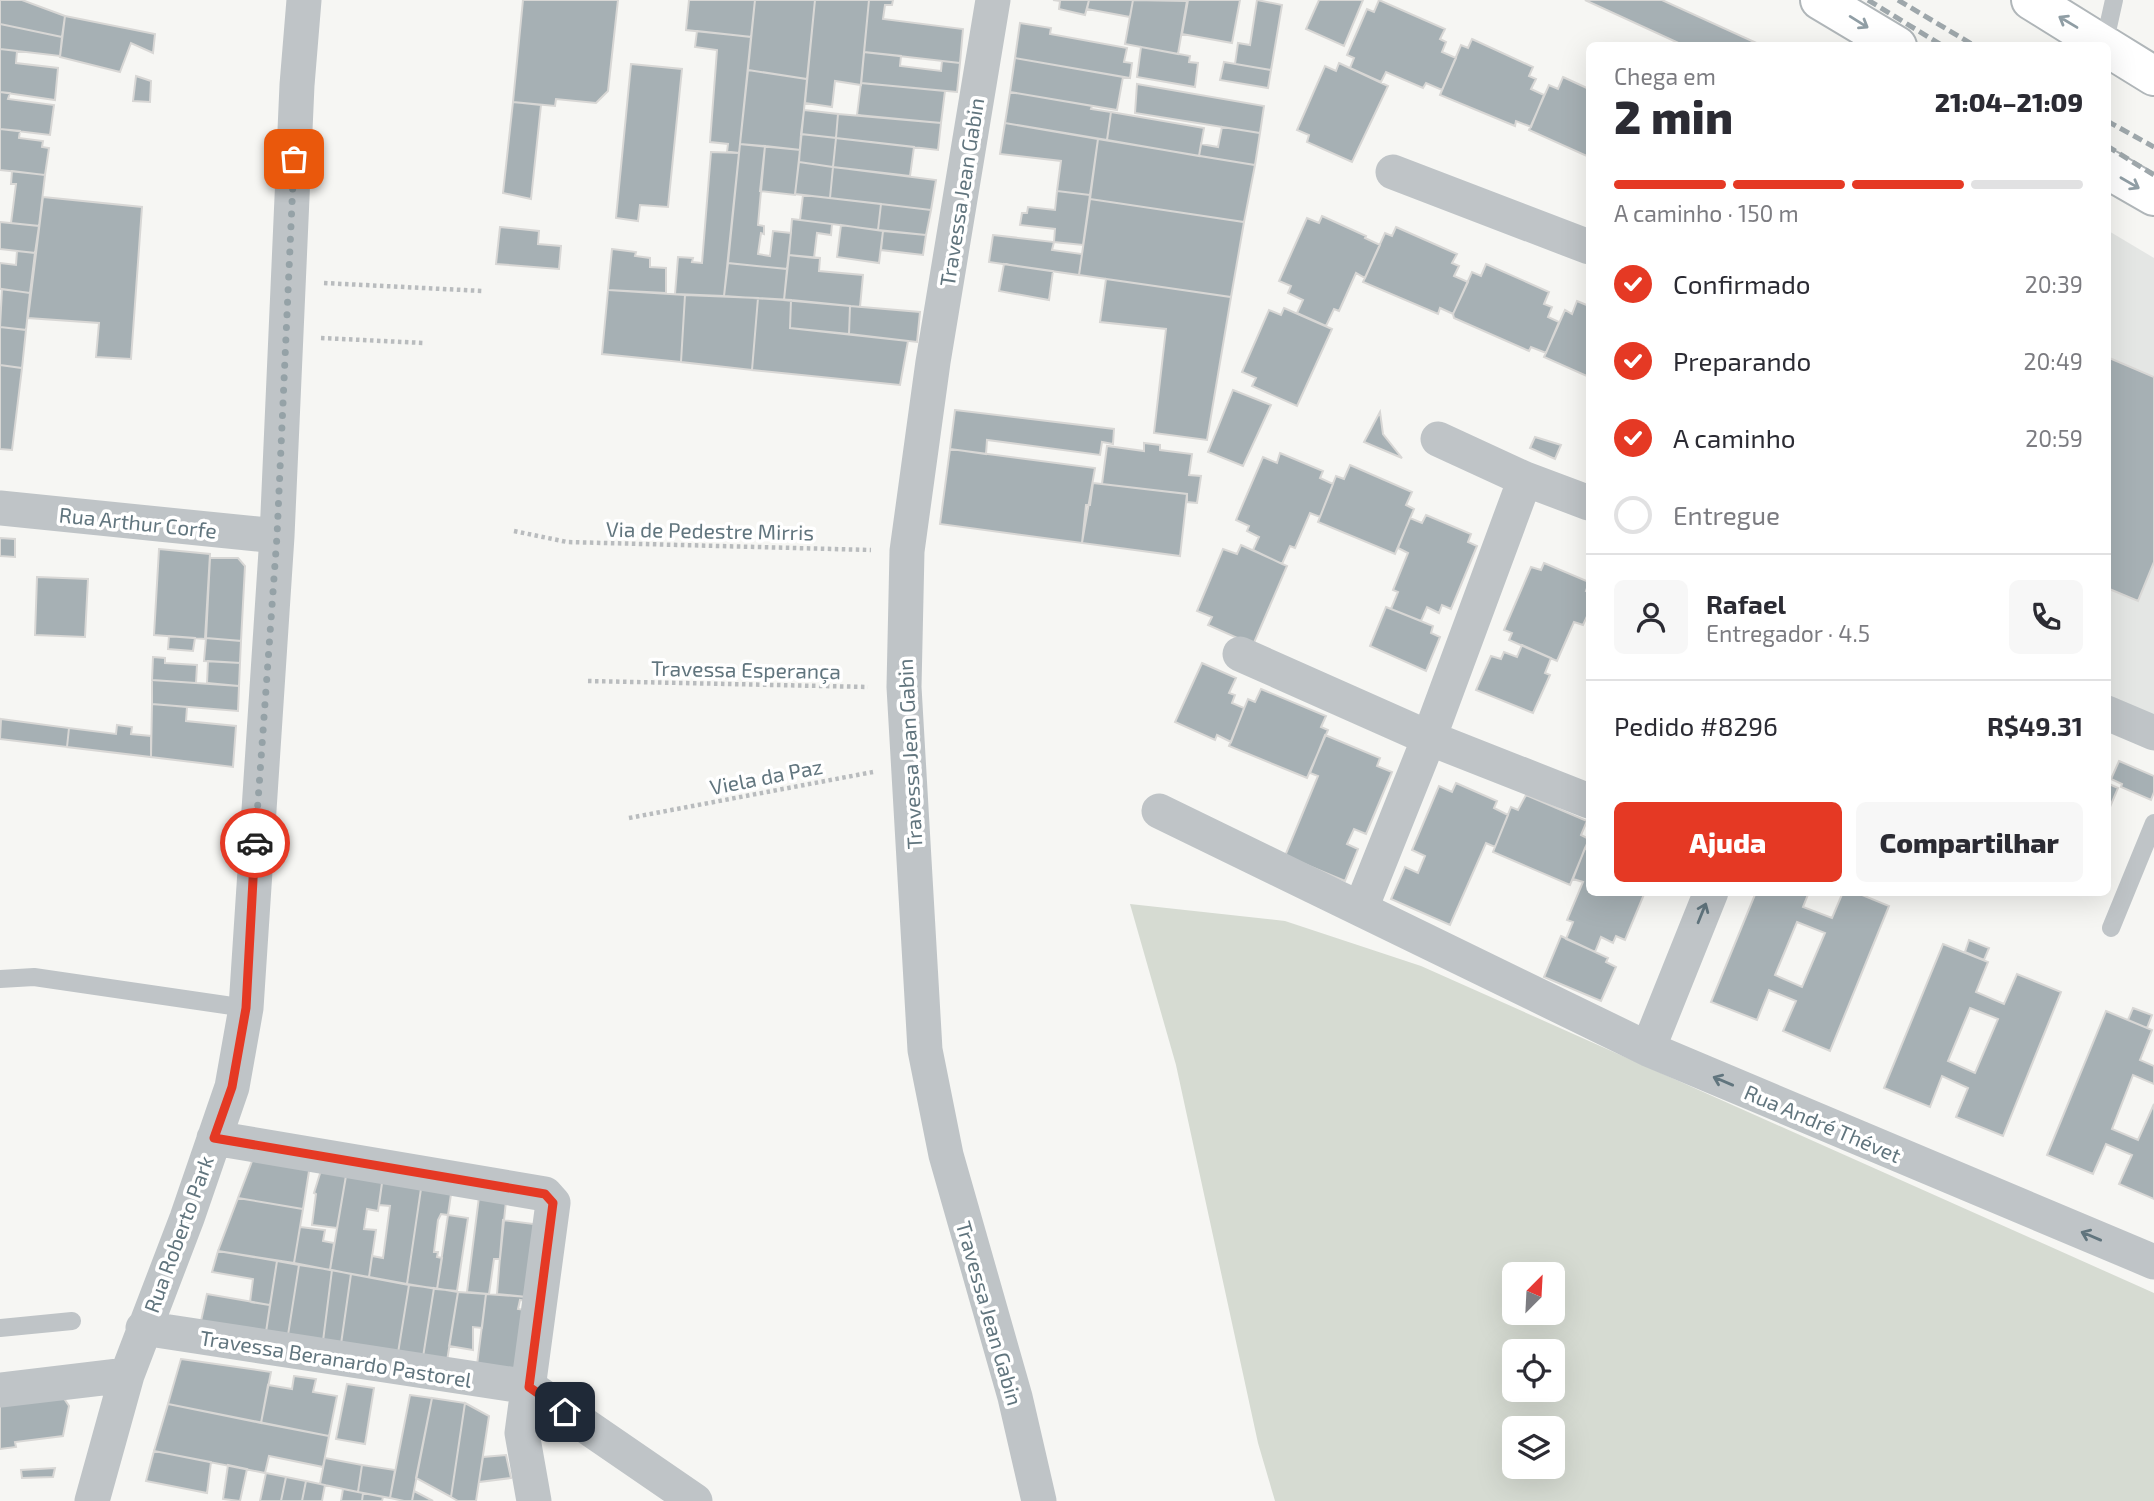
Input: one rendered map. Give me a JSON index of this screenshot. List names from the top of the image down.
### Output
{
  "streets": {
    "street": [
      "Travessa Jean Gabin",
      "Rua Arthur Corfe",
      "Rua André Thévet",
      "Rua Roberto Park",
      "Travessa Beranardo Pastorel"
    ],
    "path": ["Via de Pedestre Mirris", "Travessa Esperança", "Viela da Paz"]
  },
  "crossings": [
    ["Travessa Jean Gabin", "Via de Pedestre Mirris"],
    ["Travessa Jean Gabin", "Travessa Esperança"],
    ["Travessa Jean Gabin", "Viela da Paz"],
    ["Rua Arthur Corfe", "Rua Roberto Park"],
    ["Rua Roberto Park", "Travessa Beranardo Pastorel"]
  ],
  "one_way": ["Rua André Thévet"],
  "north": "top right",
  "page": {
    "heading": ["2 min", "Chega em", "21:04–21:09"],
    "panel": [
      "Rafael",
      "Entregador · 4.5",
      "Pedido #8296",
      "R$49.31"
    ],
    "bar": "A caminho · 150 m",
    "list": [
      ["Confirmado", "20:39"],
      ["Preparando", "20:49"],
      ["A caminho", "20:59"],
      "Entregue"
    ],
    "buttons": ["Ajuda", "Compartilhar"]
  }
}
